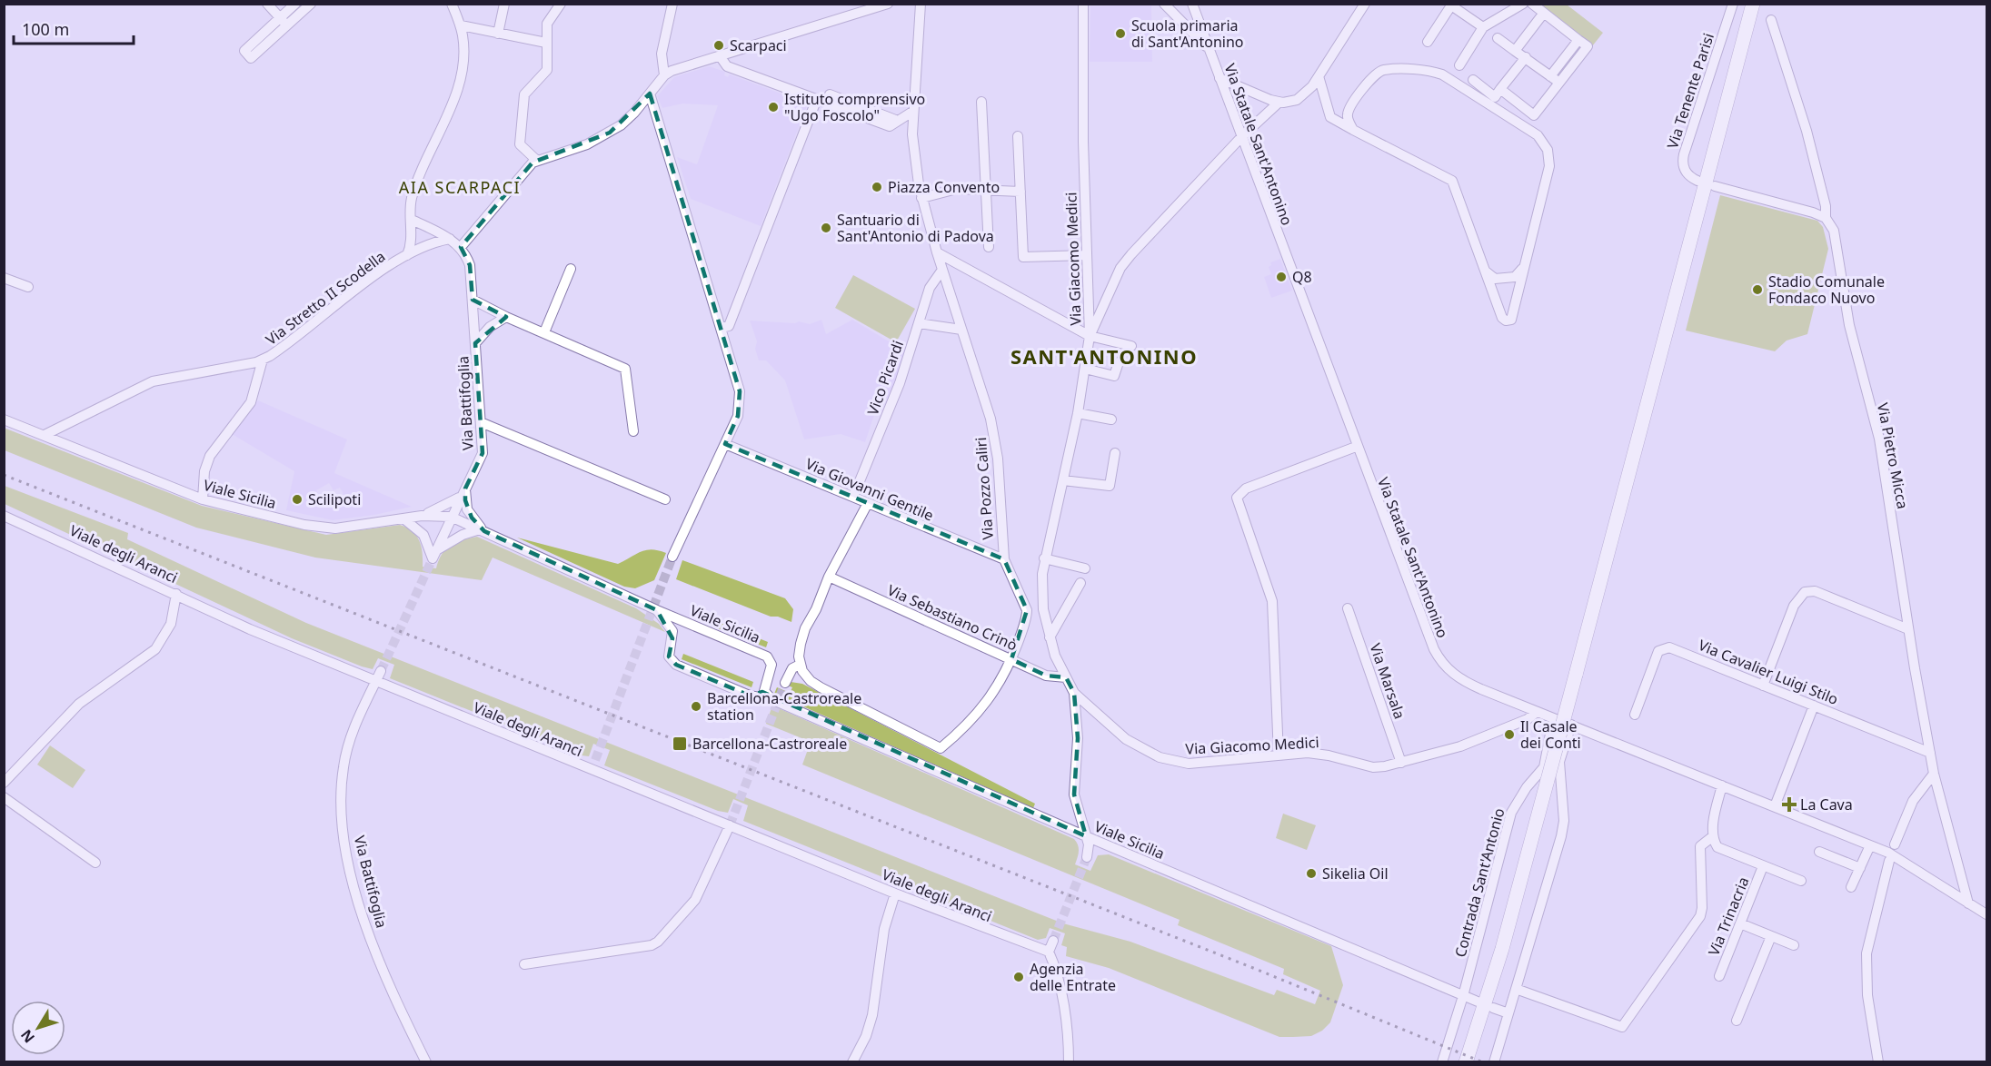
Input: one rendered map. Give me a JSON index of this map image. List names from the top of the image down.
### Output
{
  "streets": {
    "street": [
      "Via Tenente Parisi",
      "Via Statale Sant'Antonino",
      "Via Giacomo Medici",
      "Via Stretto II Scodella",
      "Vico Picardi",
      "Via Battifoglia",
      "Via Pietro Micca",
      "Via Pozzo Caliri",
      "Via Giovanni Gentile",
      "Viale Sicilia",
      "Viale degli Aranci",
      "Via Sebastiano Crinò",
      "Via Cavalier Luigi Stilo",
      "Via Marsala",
      "Contrada Sant'Antonio",
      "Via Trinacria"
    ]
  },
  "crossings": [
    ["Via Statale Sant'Antonino", "Via Giacomo Medici"],
    ["Via Statale Sant'Antonino", "Via Pietro Micca"],
    ["Via Statale Sant'Antonino", "Contrada Sant'Antonio"],
    ["Via Giacomo Medici", "Via Sebastiano Crinò"],
    ["Via Giacomo Medici", "Via Marsala"],
    ["Via Stretto II Scodella", "Viale Sicilia"],
    ["Vico Picardi", "Via Pozzo Caliri"],
    ["Vico Picardi", "Via Giovanni Gentile"],
    ["Via Battifoglia", "Viale Sicilia"],
    ["Via Battifoglia", "Viale degli Aranci"],
    ["Via Pietro Micca", "Via Cavalier Luigi Stilo"],
    ["Via Pozzo Caliri", "Via Giovanni Gentile"],
    ["Viale Sicilia", "Contrada Sant'Antonio"]
  ],
  "districts": ["AIA SCARPACI", "SANT'ANTONINO"],
  "places": {
    "other": [
      "Scuola primaria di Sant'Antonino",
      "Scarpaci",
      "Istituto comprensivo \"Ugo Foscolo\"",
      "Piazza Convento",
      "Santuario di Sant'Antonio di Padova",
      "Q8",
      "Stadio Comunale Fondaco Nuovo",
      "Scilipoti",
      "Barcellona-Castroreale station",
      "Il Casale dei Conti",
      "Sikelia Oil",
      "Agenzia delle Entrate"
    ],
    "transit": ["Barcellona-Castroreale"],
    "health": ["La Cava"]
  },
  "scale_bar": "100 m",
  "north": "bottom left"
}
